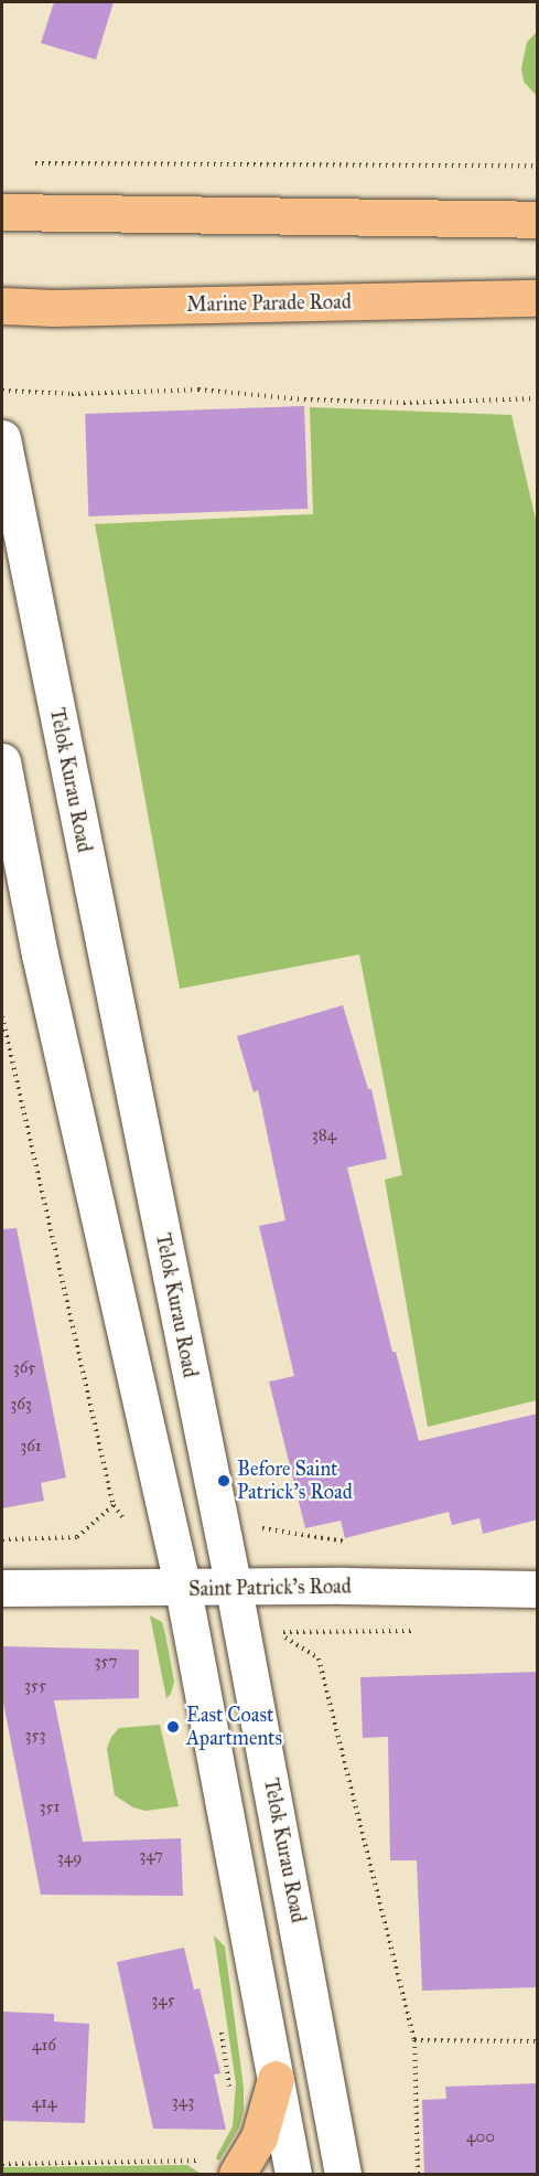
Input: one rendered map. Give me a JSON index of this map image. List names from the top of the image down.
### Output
{
  "streets": {
    "main road": ["Marine Parade Road"],
    "street": ["Telok Kurau Road", "Saint Patrick's Road"]
  },
  "crossings": [
    ["Telok Kurau Road", "Saint Patrick's Road"]
  ],
  "places": ["Before Saint Patrick's Road", "East Coast Apartments"],
  "house_numbers": [
    "384",
    "365",
    "363",
    "361",
    "357",
    "355",
    "353",
    "351",
    "347",
    "349",
    "345",
    "416",
    "343",
    "414",
    "400"
  ]
}
